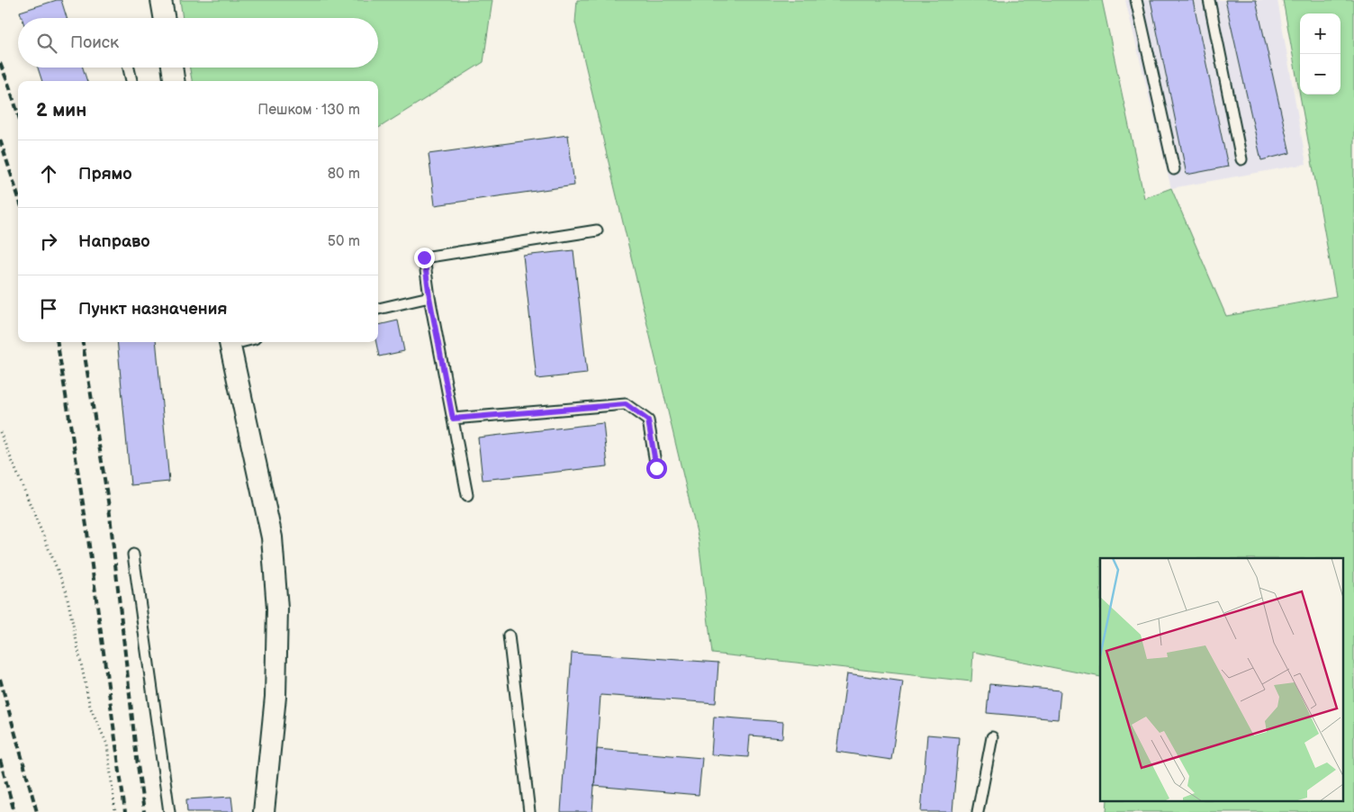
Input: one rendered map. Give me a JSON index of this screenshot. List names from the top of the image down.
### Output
{
  "page": {
    "map_buttons": ["+", "−"],
    "search": "Поиск",
    "heading": ["2 мин", "Пешком · 130 m"],
    "list": [
      ["Прямо", "80 m"],
      ["Направо", "50 m"],
      "Пункт назначения"
    ]
  }
}
